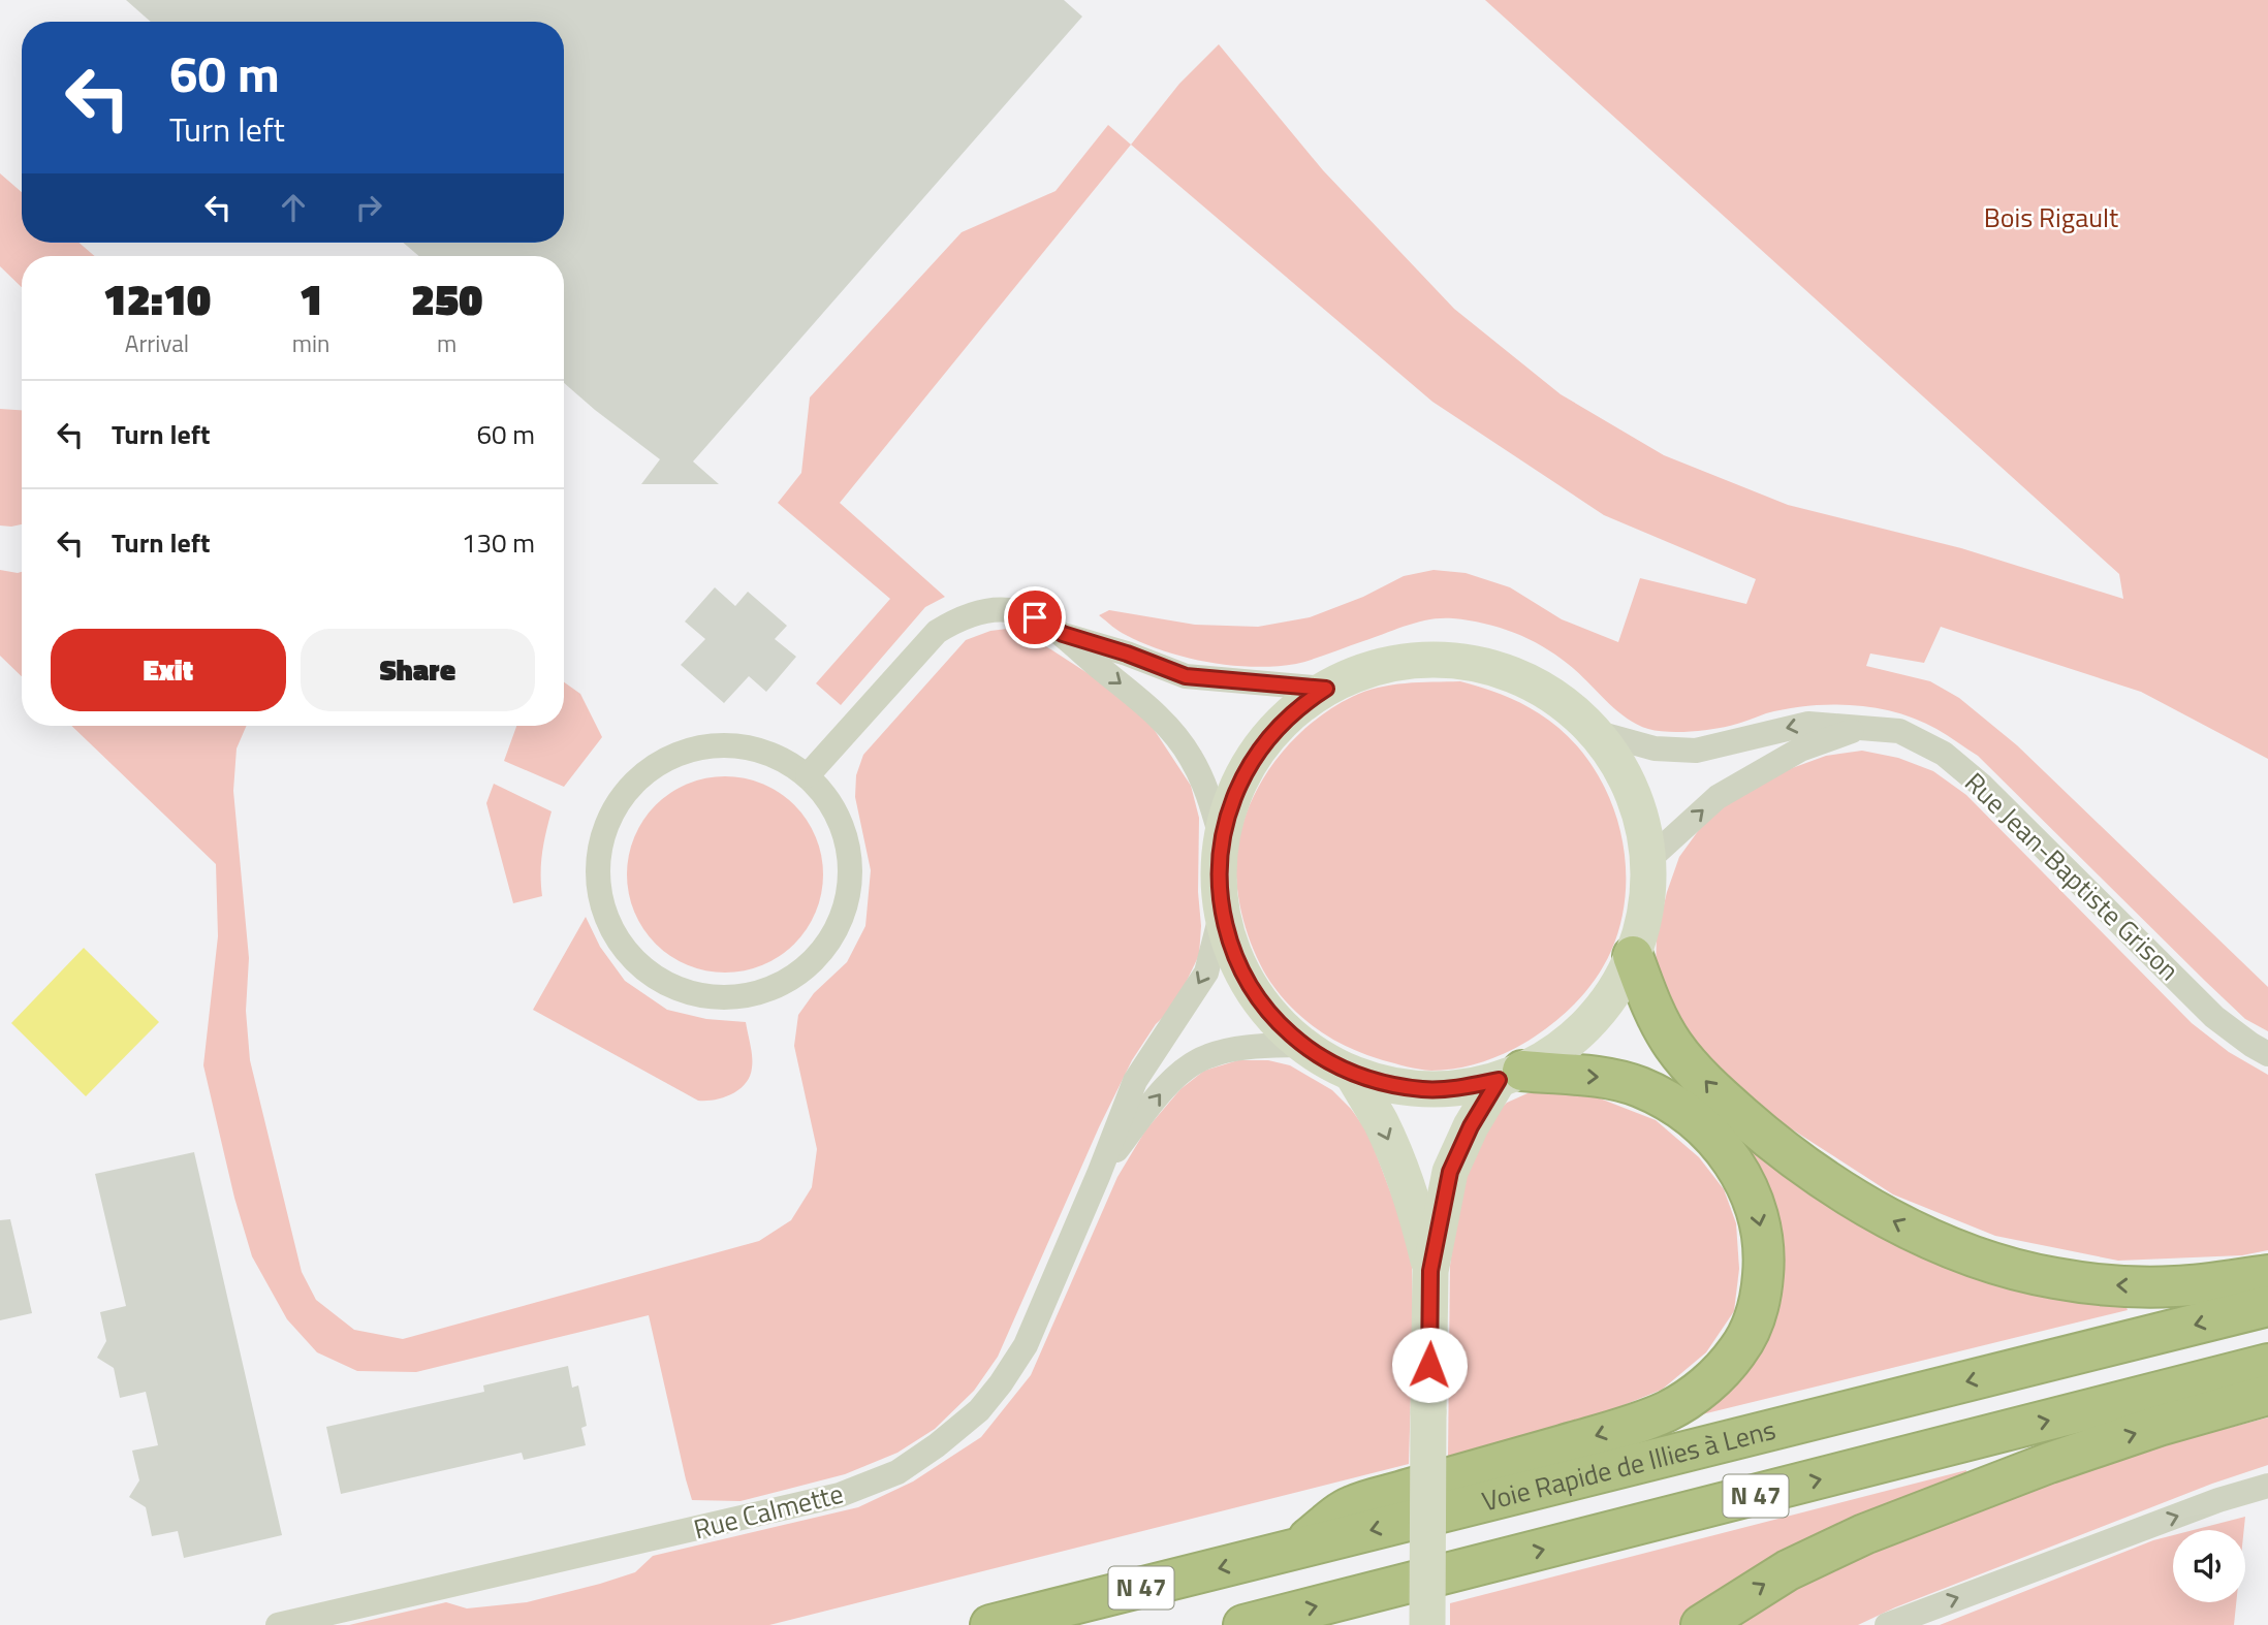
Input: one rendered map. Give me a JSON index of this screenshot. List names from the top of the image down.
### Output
{
  "streets": {
    "highway": ["Voie Rapide de Illies à Lens", "N 47"],
    "street": ["Rue Jean-Baptiste Grison", "Rue Calmette"]
  },
  "parks": ["Bois Rigault"],
  "page": {
    "turn": ["60 m", "Turn left"],
    "eta": [
      "12:10",
      "Arrival",
      "1",
      "min",
      "250",
      "m"
    ],
    "list": [
      {
        "name": "Turn left",
        "value": "60 m"
      },
      {
        "name": "Turn left",
        "value": "130 m"
      }
    ],
    "buttons": ["Exit", "Share"]
  }
}
